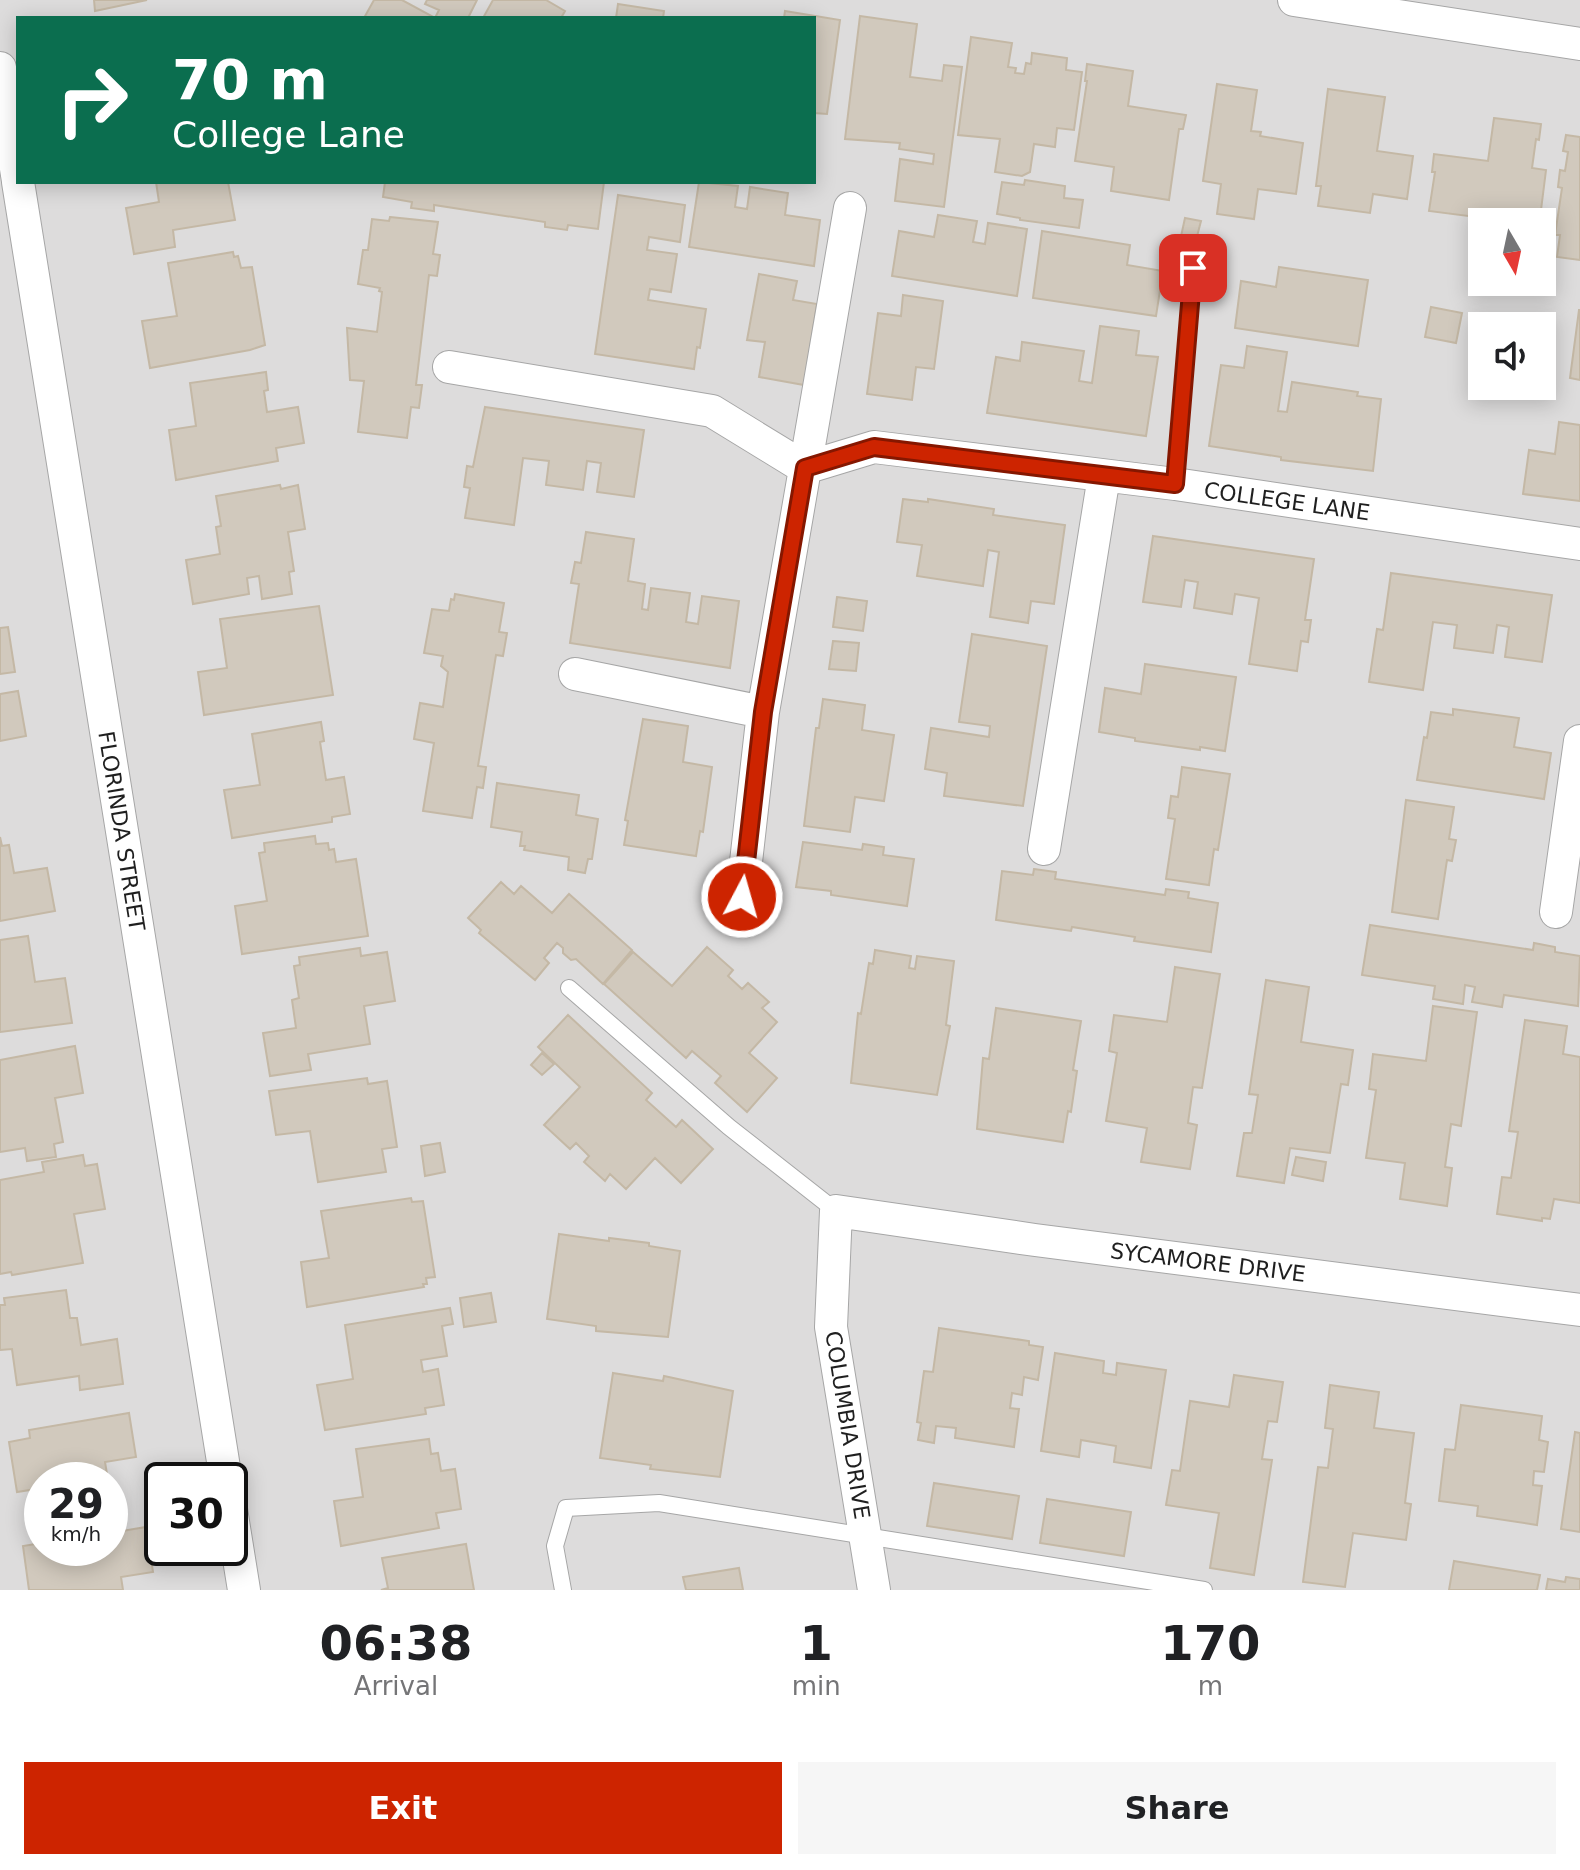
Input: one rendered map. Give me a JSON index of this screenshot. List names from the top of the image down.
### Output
{
  "streets": {
    "street": [
      "COLLEGE LANE",
      "FLORINDA STREET",
      "SYCAMORE DRIVE",
      "COLUMBIA DRIVE"
    ]
  },
  "crossings": [
    ["SYCAMORE DRIVE", "COLUMBIA DRIVE"]
  ],
  "north": "bottom",
  "page": {
    "turn": ["70 m", "College Lane"],
    "speed": "29 km/h",
    "limit": "30",
    "eta": [
      "06:38",
      "Arrival",
      "1",
      "min",
      "170",
      "m"
    ],
    "buttons": ["Exit", "Share"]
  }
}
